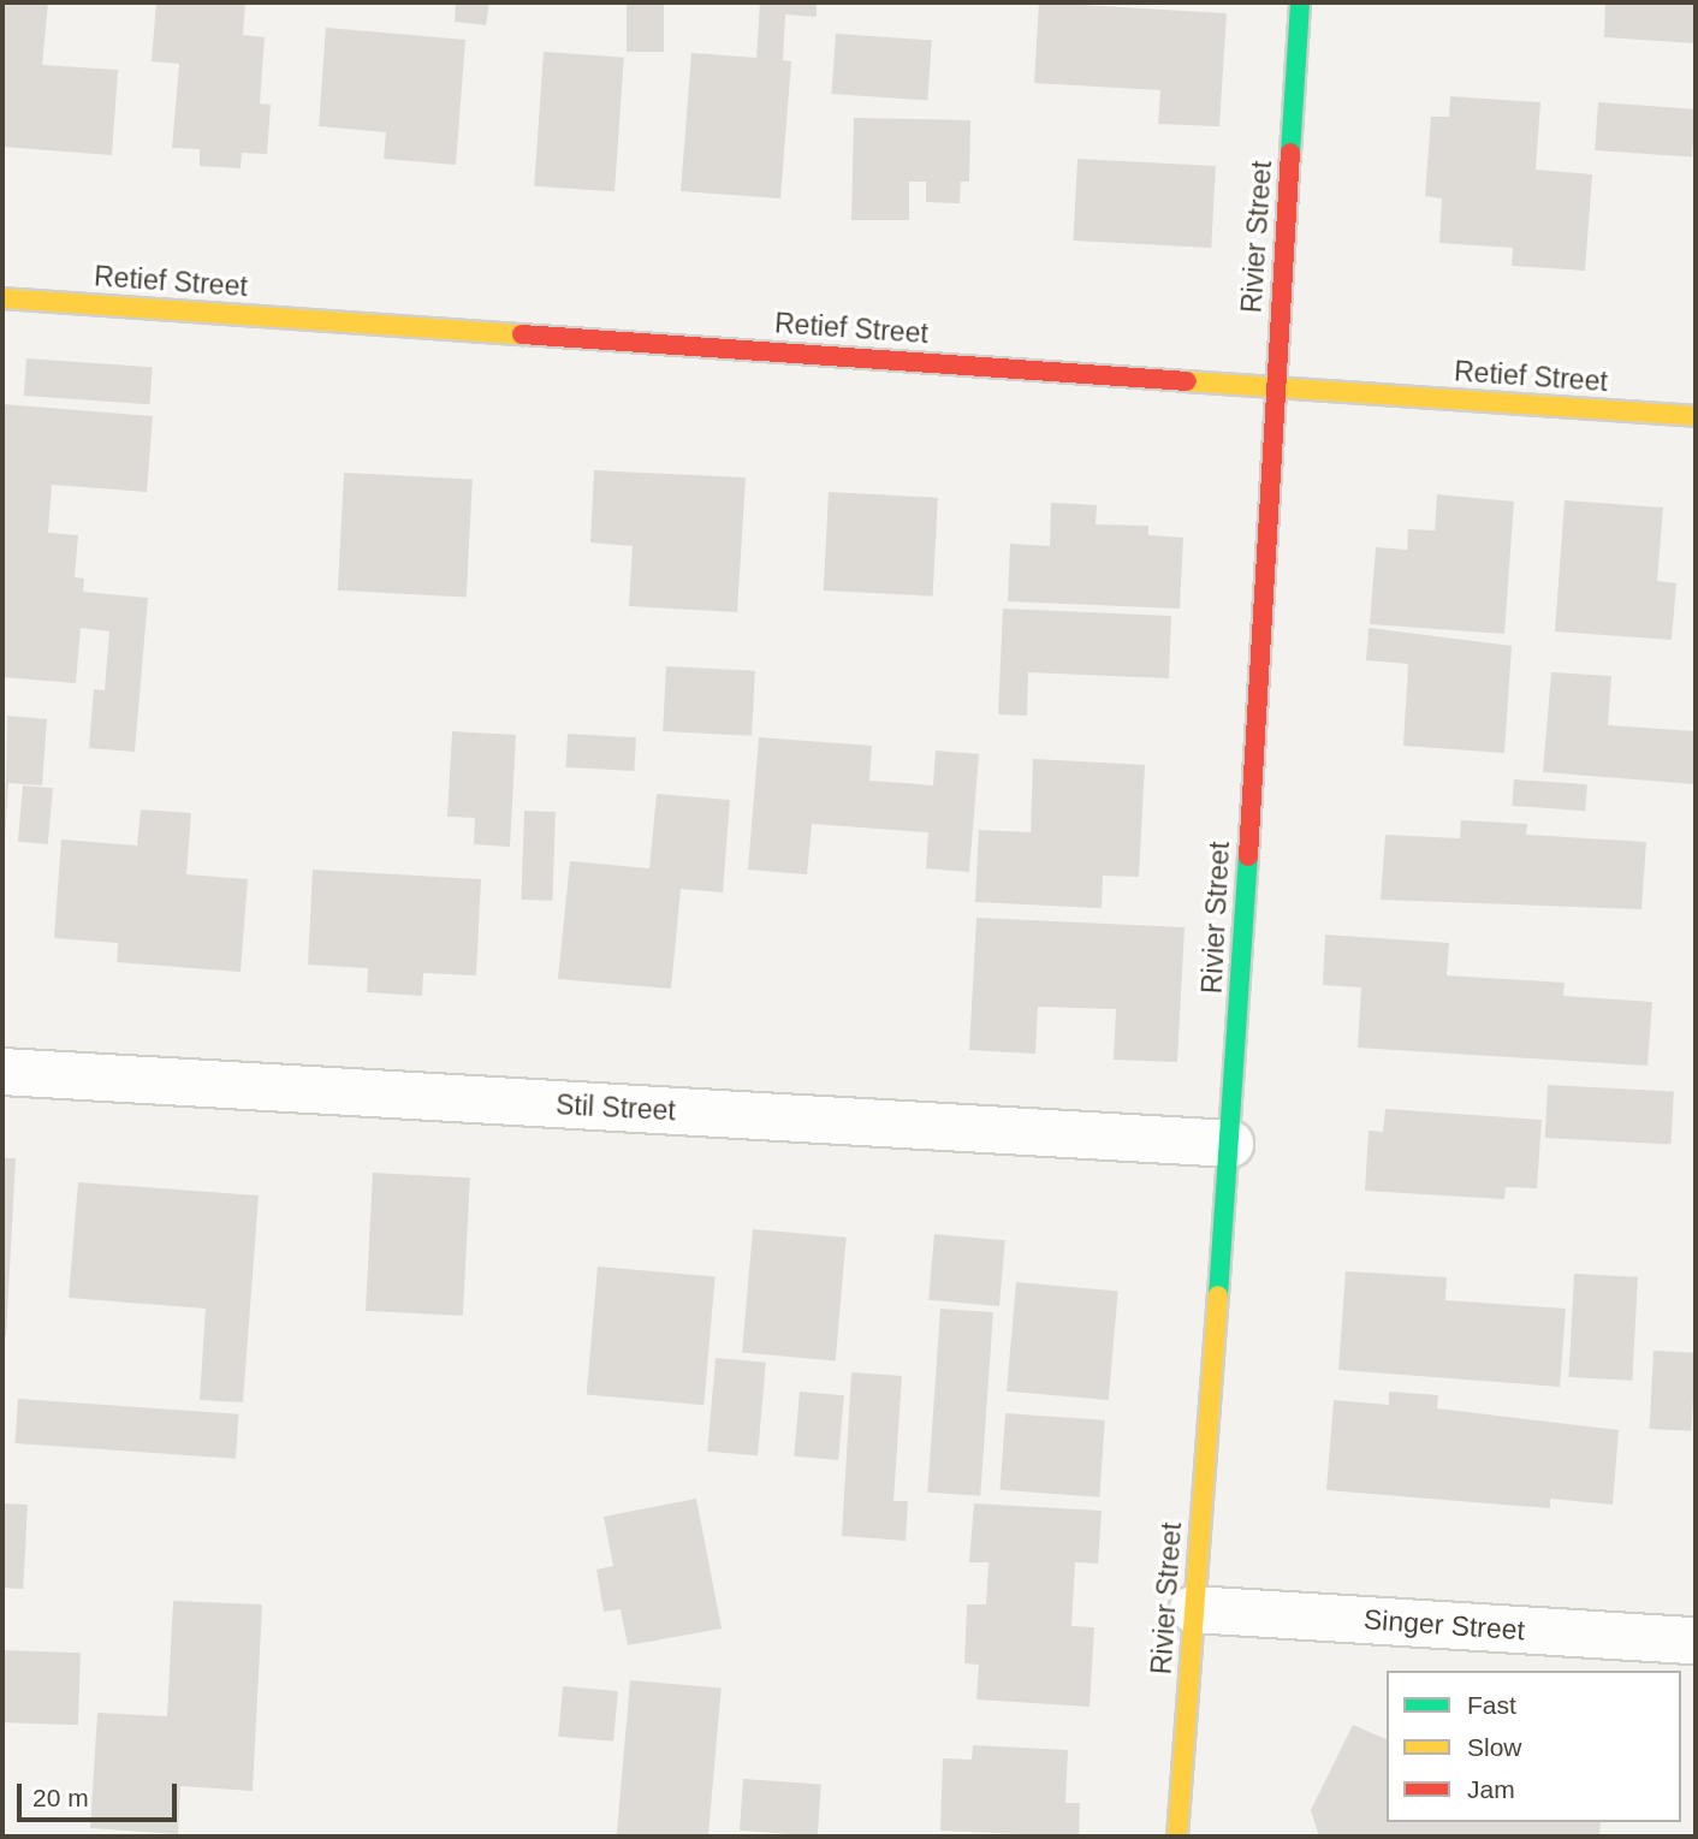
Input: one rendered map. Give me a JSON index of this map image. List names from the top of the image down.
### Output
{
  "streets": {
    "street": [
      "Rivier Street",
      "Retief Street",
      "Stil Street",
      "Singer Street"
    ]
  },
  "crossings": [
    ["Rivier Street", "Retief Street"],
    ["Rivier Street", "Stil Street"],
    ["Rivier Street", "Singer Street"]
  ],
  "legend": ["Fast", "Slow", "Jam"],
  "scale_bar": "20 m"
}
